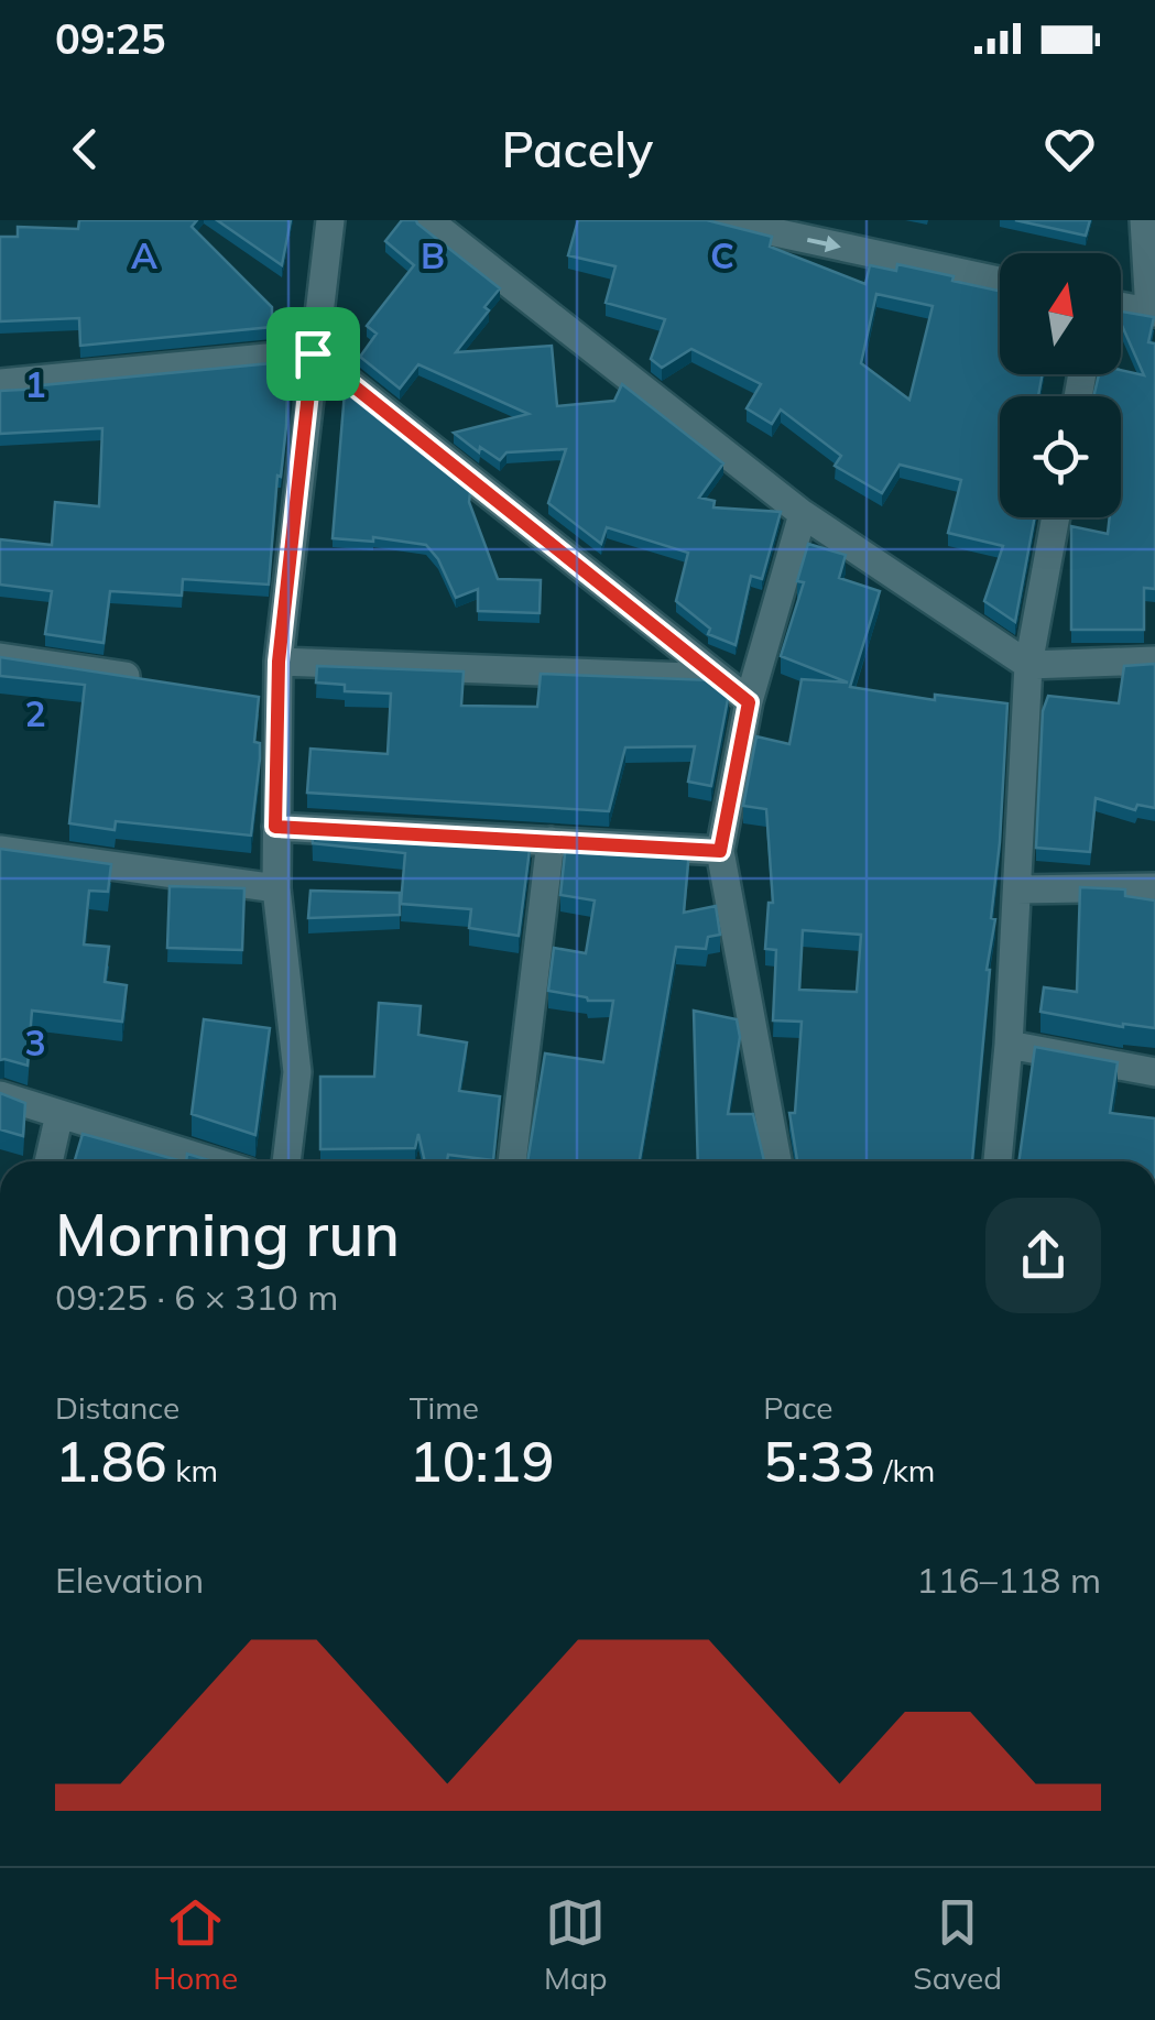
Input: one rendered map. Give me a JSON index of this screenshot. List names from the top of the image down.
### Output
{
  "north": "top",
  "page": {
    "status": "09:25",
    "header": "Pacely",
    "heading": ["Morning run", "09:25 · 6 × 310 m"],
    "stats": [
      ["Distance", "1.86 km"],
      ["Time", "10:19"],
      ["Pace", "5:33 /km"]
    ],
    "chart": ["Elevation", "116–118 m"],
    "tabs": ["Home", "Map", "Saved"]
  },
  "grid": {
    "columns": ["A", "B", "C"],
    "rows": ["1", "2", "3"]
  }
}
